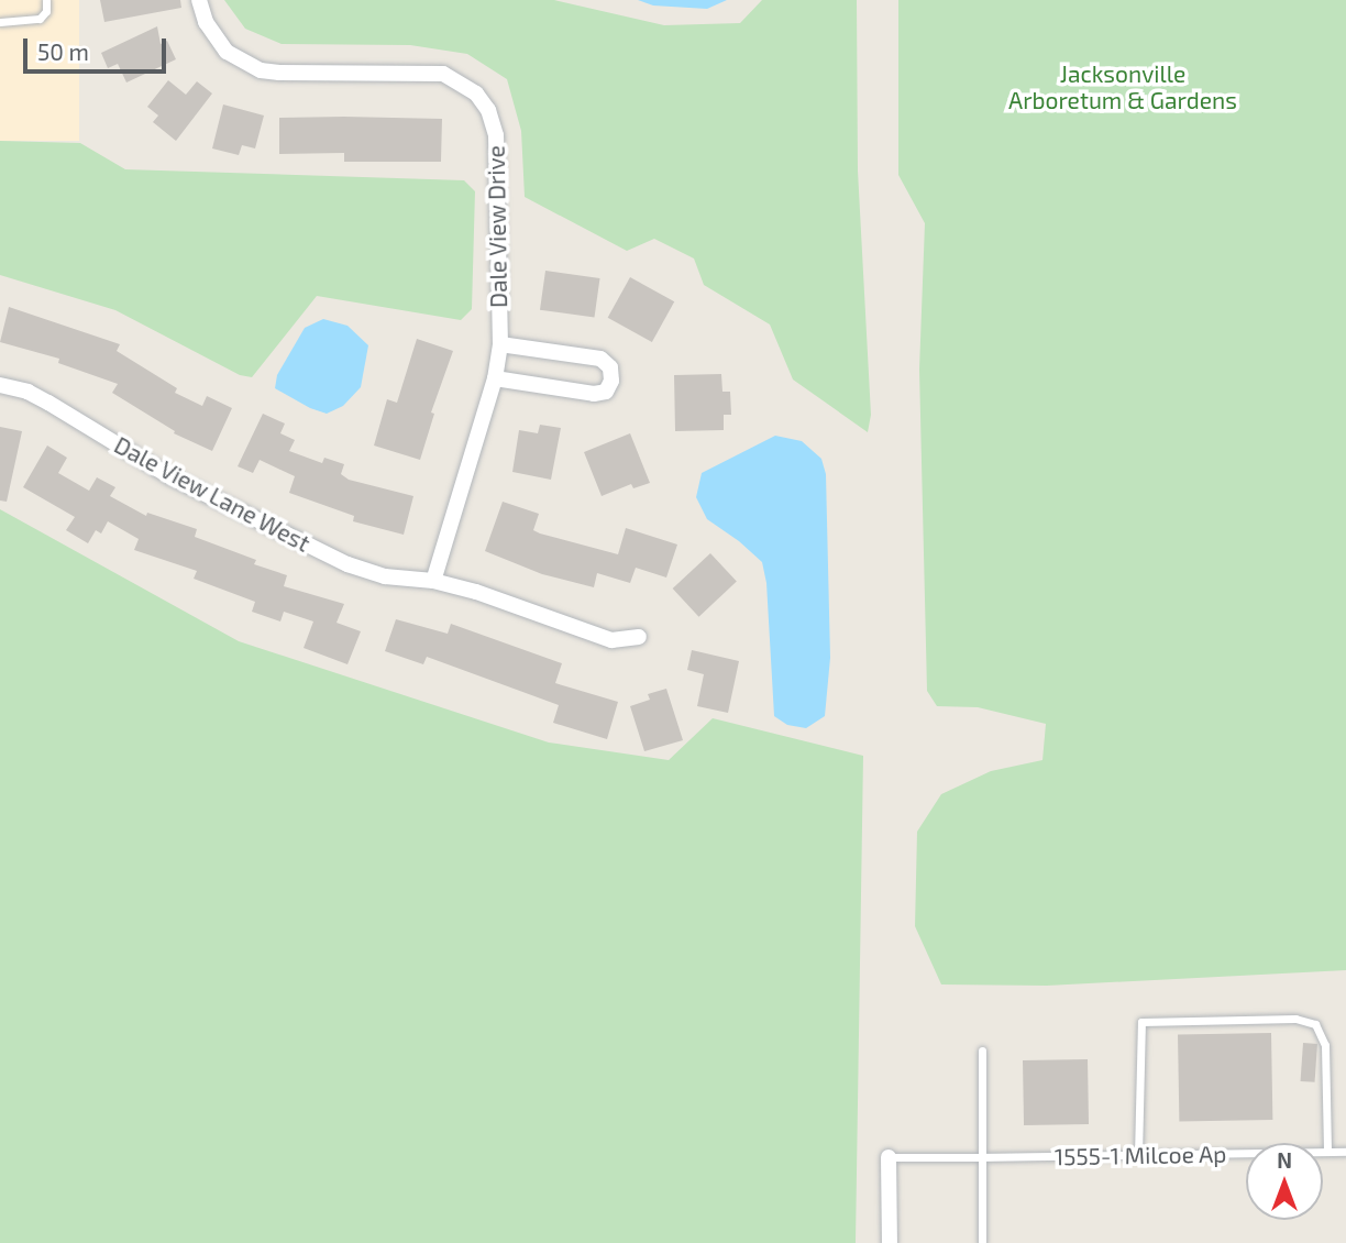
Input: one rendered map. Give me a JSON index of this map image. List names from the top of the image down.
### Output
{
  "streets": {
    "street": ["Dale View Drive", "Dale View Lane West"],
    "lane": ["1555-1 Milcoe Ap"]
  },
  "crossings": [
    ["Dale View Drive", "Dale View Lane West"]
  ],
  "parks": ["Jacksonville Arboretum & Gardens"],
  "scale_bar": "50 m",
  "north": "top"
}
